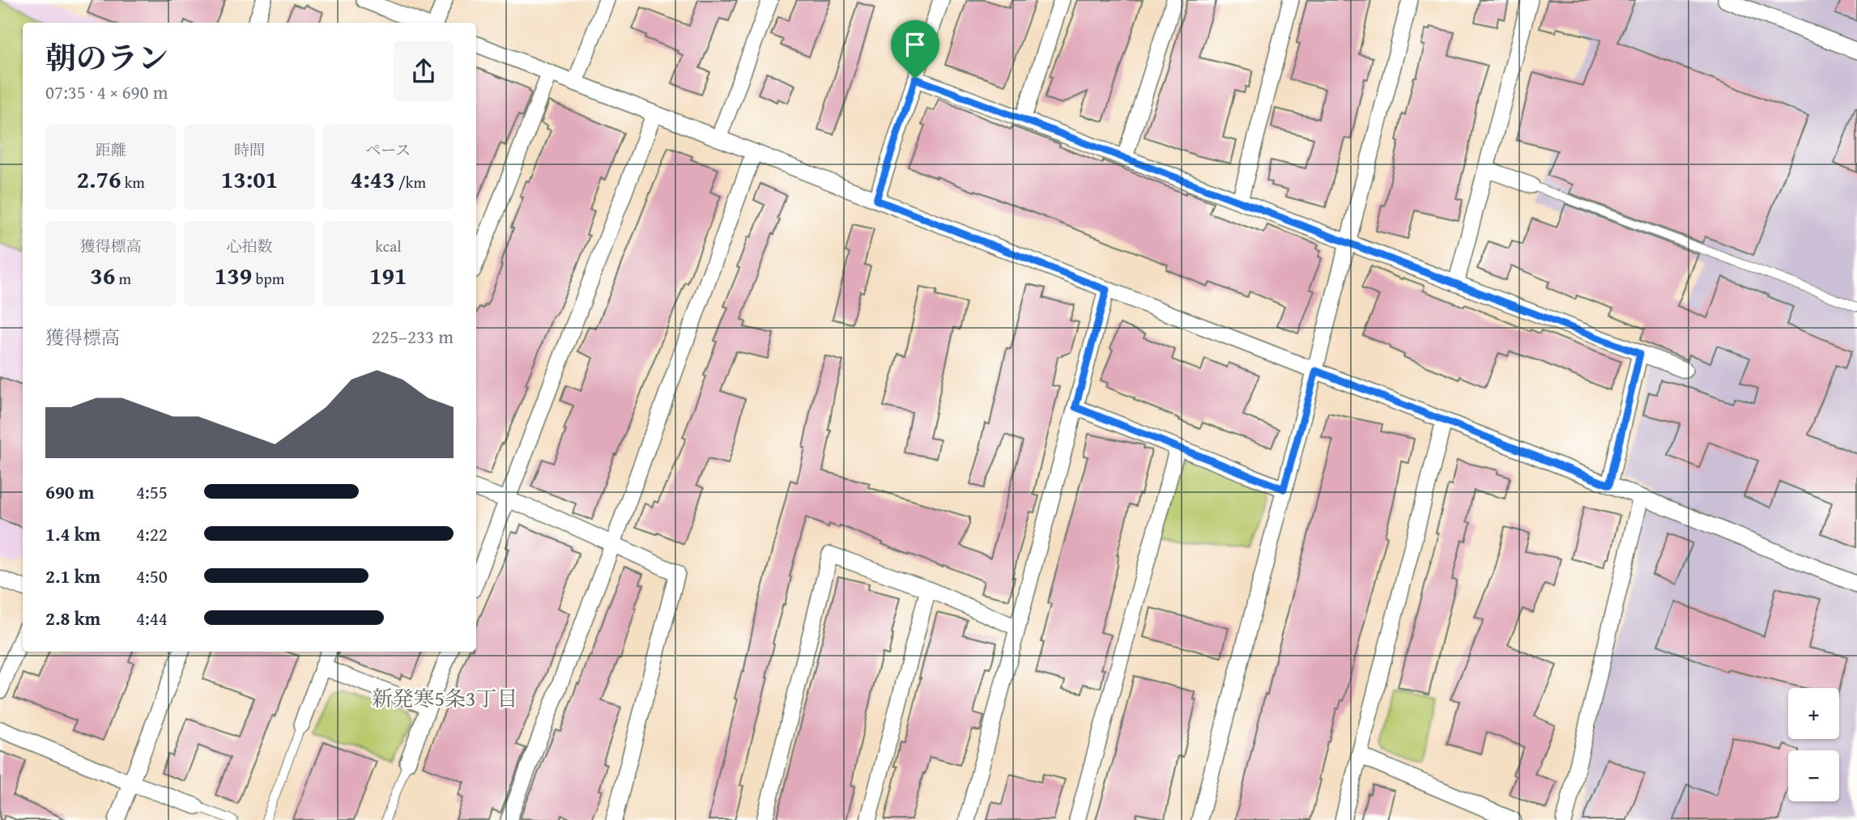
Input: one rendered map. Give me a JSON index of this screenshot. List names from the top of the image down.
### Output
{
  "districts": ["新発寒5条3丁目"],
  "page": {
    "heading": ["朝のラン", "07:35 · 4 × 690 m"],
    "stats": [
      ["距離", "2.76 km"],
      ["時間", "13:01"],
      ["ペース", "4:43 /km"],
      ["獲得標高", "36 m"],
      ["心拍数", "139 bpm"],
      ["kcal", "191"]
    ],
    "chart": ["獲得標高", "225–233 m"],
    "list": [
      {
        "name": "690 m",
        "note": "4:55"
      },
      {
        "name": "1.4 km",
        "note": "4:22"
      },
      {
        "name": "2.1 km",
        "note": "4:50"
      },
      {
        "name": "2.8 km",
        "note": "4:44"
      }
    ],
    "map_buttons": ["+", "−"]
  }
}
